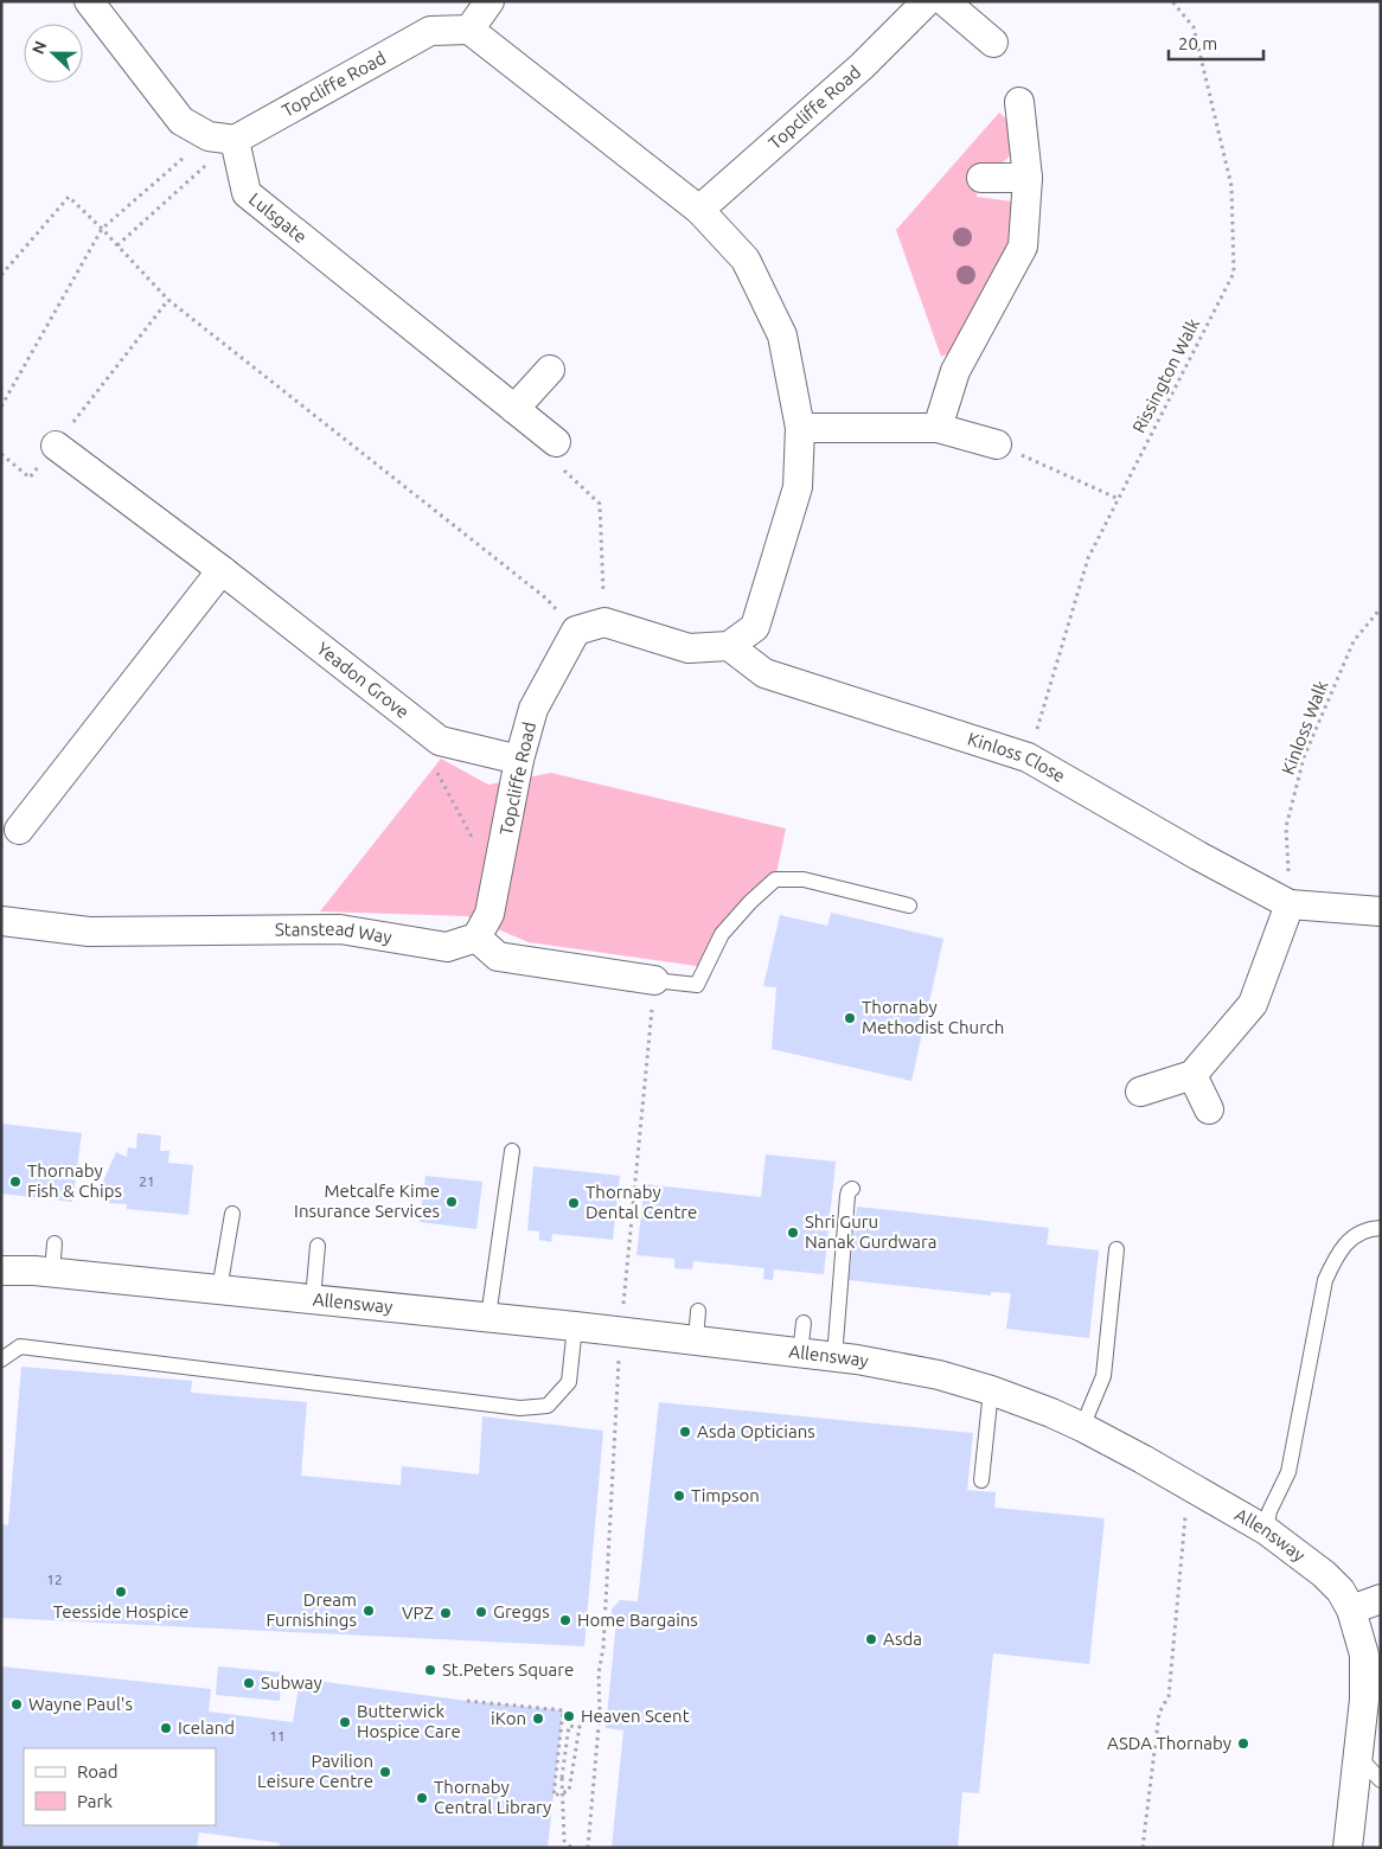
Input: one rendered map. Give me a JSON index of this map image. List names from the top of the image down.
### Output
{
  "streets": {
    "street": [
      "Topcliffe Road",
      "Lulsgate",
      "Yeadon Grove",
      "Kinloss Close",
      "Stanstead Way",
      "Allensway"
    ],
    "path": ["Rissington Walk", "Kinloss Walk"]
  },
  "crossings": [
    ["Topcliffe Road", "Lulsgate"],
    ["Topcliffe Road", "Yeadon Grove"],
    ["Topcliffe Road", "Stanstead Way"],
    ["Rissington Walk", "Kinloss Close"],
    ["Kinloss Walk", "Kinloss Close"]
  ],
  "places": [
    "Thornaby Methodist Church",
    "Thornaby Fish & Chips",
    "Metcalfe Kime Insurance Services",
    "Thornaby Dental Centre",
    "Shri Guru Nanak Gurdwara",
    "Asda Opticians",
    "Timpson",
    "Teesside Hospice",
    "Dream Furnishings",
    "Greggs",
    "VPZ",
    "Home Bargains",
    "Asda",
    "St.Peters Square",
    "Subway",
    "Wayne Paul's",
    "Heaven Scent",
    "iKon",
    "Butterwick Hospice Care",
    "Iceland",
    "ASDA Thornaby",
    "Pavilion Leisure Centre",
    "Thornaby Central Library"
  ],
  "house_numbers": ["21", "12", "11"],
  "legend": ["Road", "Park"],
  "scale_bar": "20 m",
  "north": "left"
}
